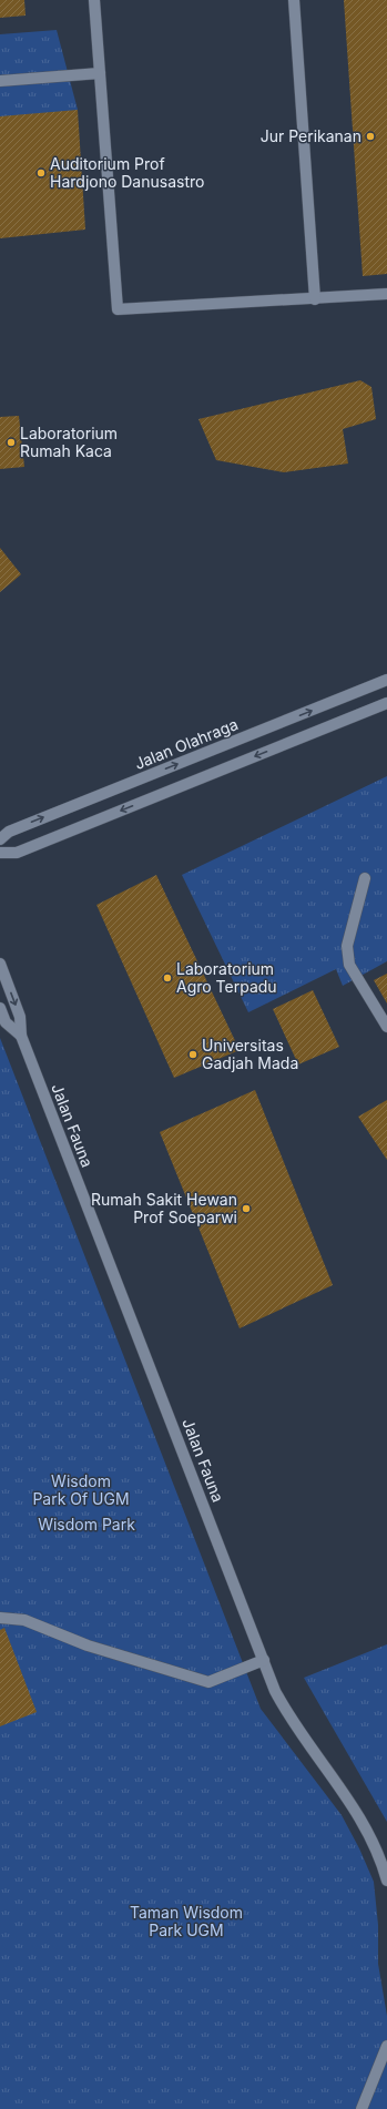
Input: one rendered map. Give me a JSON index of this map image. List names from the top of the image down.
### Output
{
  "streets": {
    "street": ["Jalan Olahraga", "Jalan Fauna"]
  },
  "parks": ["Wisdom Park Of UGM", "Wisdom Park", "Taman Wisdom Park UGM"],
  "places": [
    "Jur Perikanan",
    "Auditorium Prof Hardjono Danusastro",
    "Laboratorium Rumah Kaca",
    "Laboratorium Agro Terpadu",
    "Universitas Gadjah Mada",
    "Rumah Sakit Hewan Prof Soeparwi"
  ]
}
